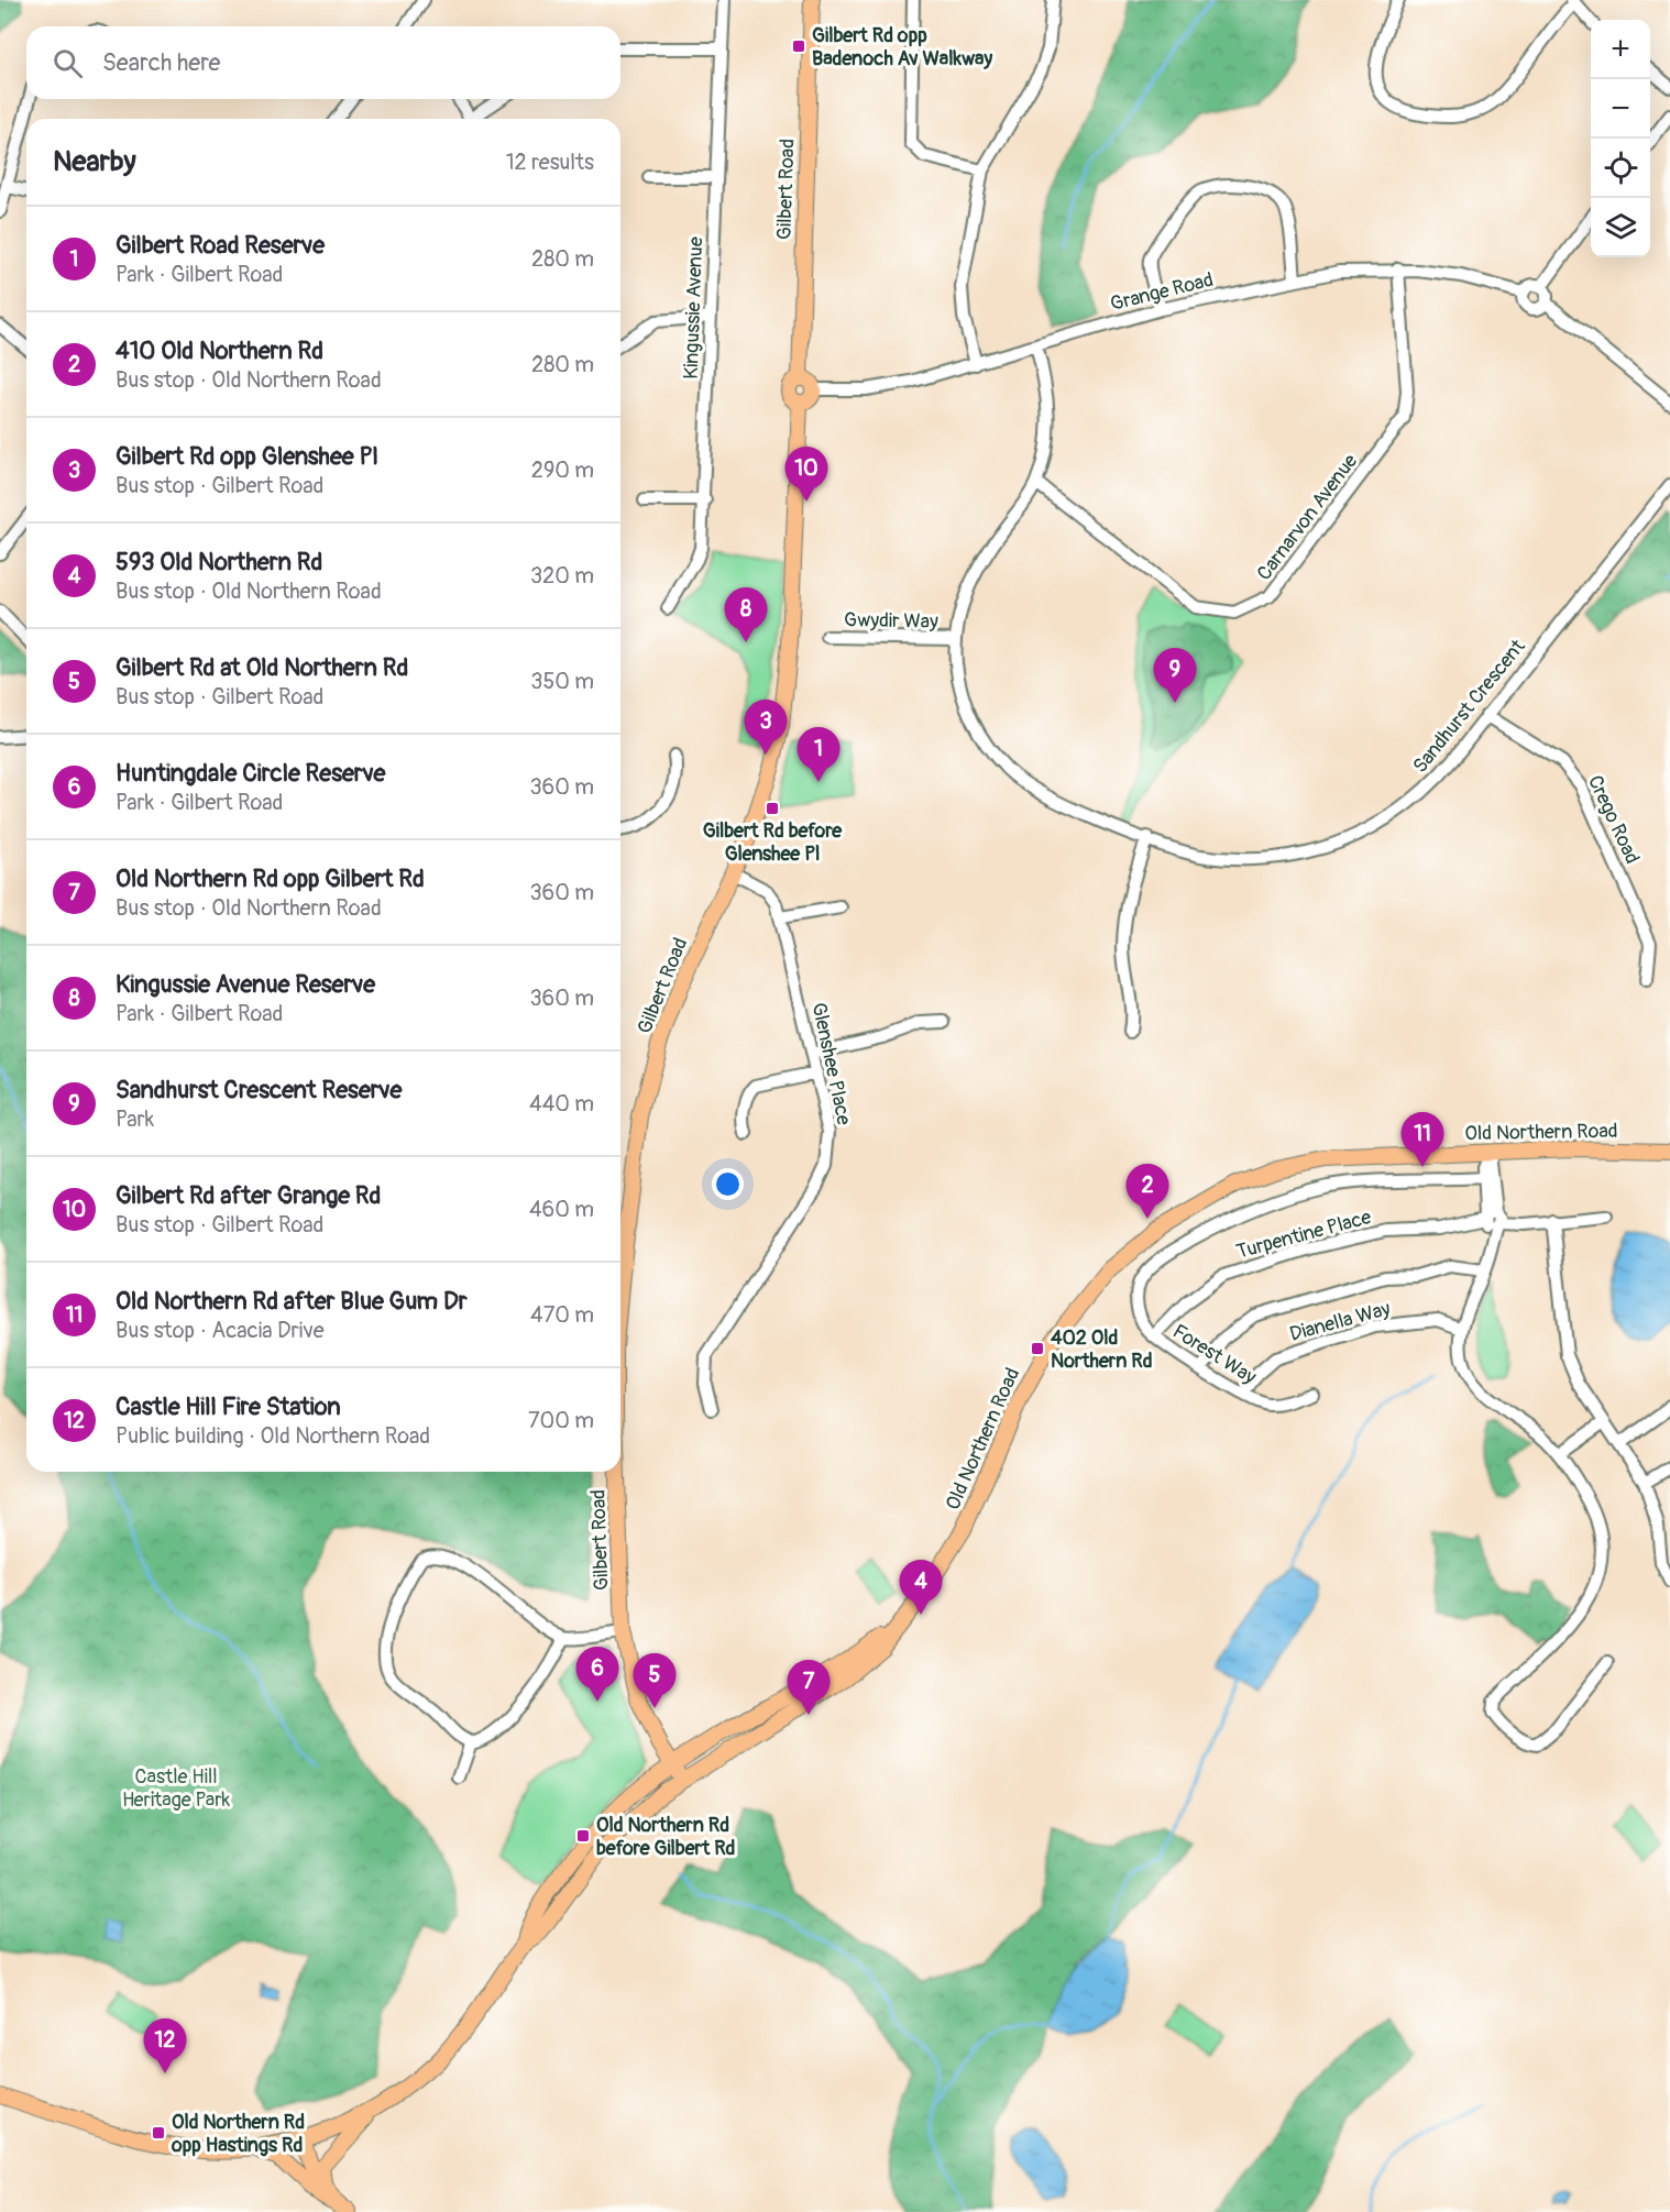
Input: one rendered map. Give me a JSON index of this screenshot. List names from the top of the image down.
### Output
{
  "streets": {
    "main road": ["Gilbert Road", "Old Northern Road"],
    "street": [
      "Grange Road",
      "Kingussie Avenue",
      "Carnarvon Avenue",
      "Gwydir Way",
      "Sandhurst Crescent",
      "Crego Road",
      "Glenshee Place",
      "Turpentine Place",
      "Dianella Way",
      "Forest Way"
    ]
  },
  "crossings": [
    ["Gilbert Road", "Grange Road"],
    ["Gilbert Road", "Glenshee Place"],
    ["Gilbert Road", "Old Northern Road"],
    ["Grange Road", "Carnarvon Avenue"],
    ["Grange Road", "Sandhurst Crescent"],
    ["Carnarvon Avenue", "Sandhurst Crescent"],
    ["Gwydir Way", "Sandhurst Crescent"],
    ["Sandhurst Crescent", "Crego Road"],
    ["Turpentine Place", "Forest Way"],
    ["Dianella Way", "Forest Way"]
  ],
  "parks": ["Castle Hill Heritage Park"],
  "places": {
    "transit": [
      "Gilbert Rd opp Badenoch Av Walkway",
      "Gilbert Rd before Glenshee Pl",
      "402 Old Northern Rd",
      "Old Northern Rd before Gilbert Rd",
      "Old Northern Rd opp Hastings Rd"
    ]
  },
  "page": {
    "map_buttons": ["+", "−"],
    "search": "Search here",
    "heading": ["Nearby", "12 results"],
    "list": [
      {
        "mark": "1",
        "name": "Gilbert Road Reserve",
        "note": "Park · Gilbert Road",
        "value": "280 m"
      },
      {
        "mark": "2",
        "name": "410 Old Northern Rd",
        "note": "Bus stop · Old Northern Road",
        "value": "280 m"
      },
      {
        "mark": "3",
        "name": "Gilbert Rd opp Glenshee Pl",
        "note": "Bus stop · Gilbert Road",
        "value": "290 m"
      },
      {
        "mark": "4",
        "name": "593 Old Northern Rd",
        "note": "Bus stop · Old Northern Road",
        "value": "320 m"
      },
      {
        "mark": "5",
        "name": "Gilbert Rd at Old Northern Rd",
        "note": "Bus stop · Gilbert Road",
        "value": "350 m"
      },
      {
        "mark": "6",
        "name": "Huntingdale Circle Reserve",
        "note": "Park · Gilbert Road",
        "value": "360 m"
      },
      {
        "mark": "7",
        "name": "Old Northern Rd opp Gilbert Rd",
        "note": "Bus stop · Old Northern Road",
        "value": "360 m"
      },
      {
        "mark": "8",
        "name": "Kingussie Avenue Reserve",
        "note": "Park · Gilbert Road",
        "value": "360 m"
      },
      {
        "mark": "9",
        "name": "Sandhurst Crescent Reserve",
        "note": "Park",
        "value": "440 m"
      },
      {
        "mark": "10",
        "name": "Gilbert Rd after Grange Rd",
        "note": "Bus stop · Gilbert Road",
        "value": "460 m"
      },
      {
        "mark": "11",
        "name": "Old Northern Rd after Blue Gum Dr",
        "note": "Bus stop · Acacia Drive",
        "value": "470 m"
      },
      {
        "mark": "12",
        "name": "Castle Hill Fire Station",
        "note": "Public building · Old Northern Road",
        "value": "700 m"
      }
    ],
    "pins": [
      "10",
      "8",
      "9",
      "3",
      "1",
      "11",
      "2",
      "4",
      "6",
      "5",
      "7",
      "12"
    ]
  }
}
